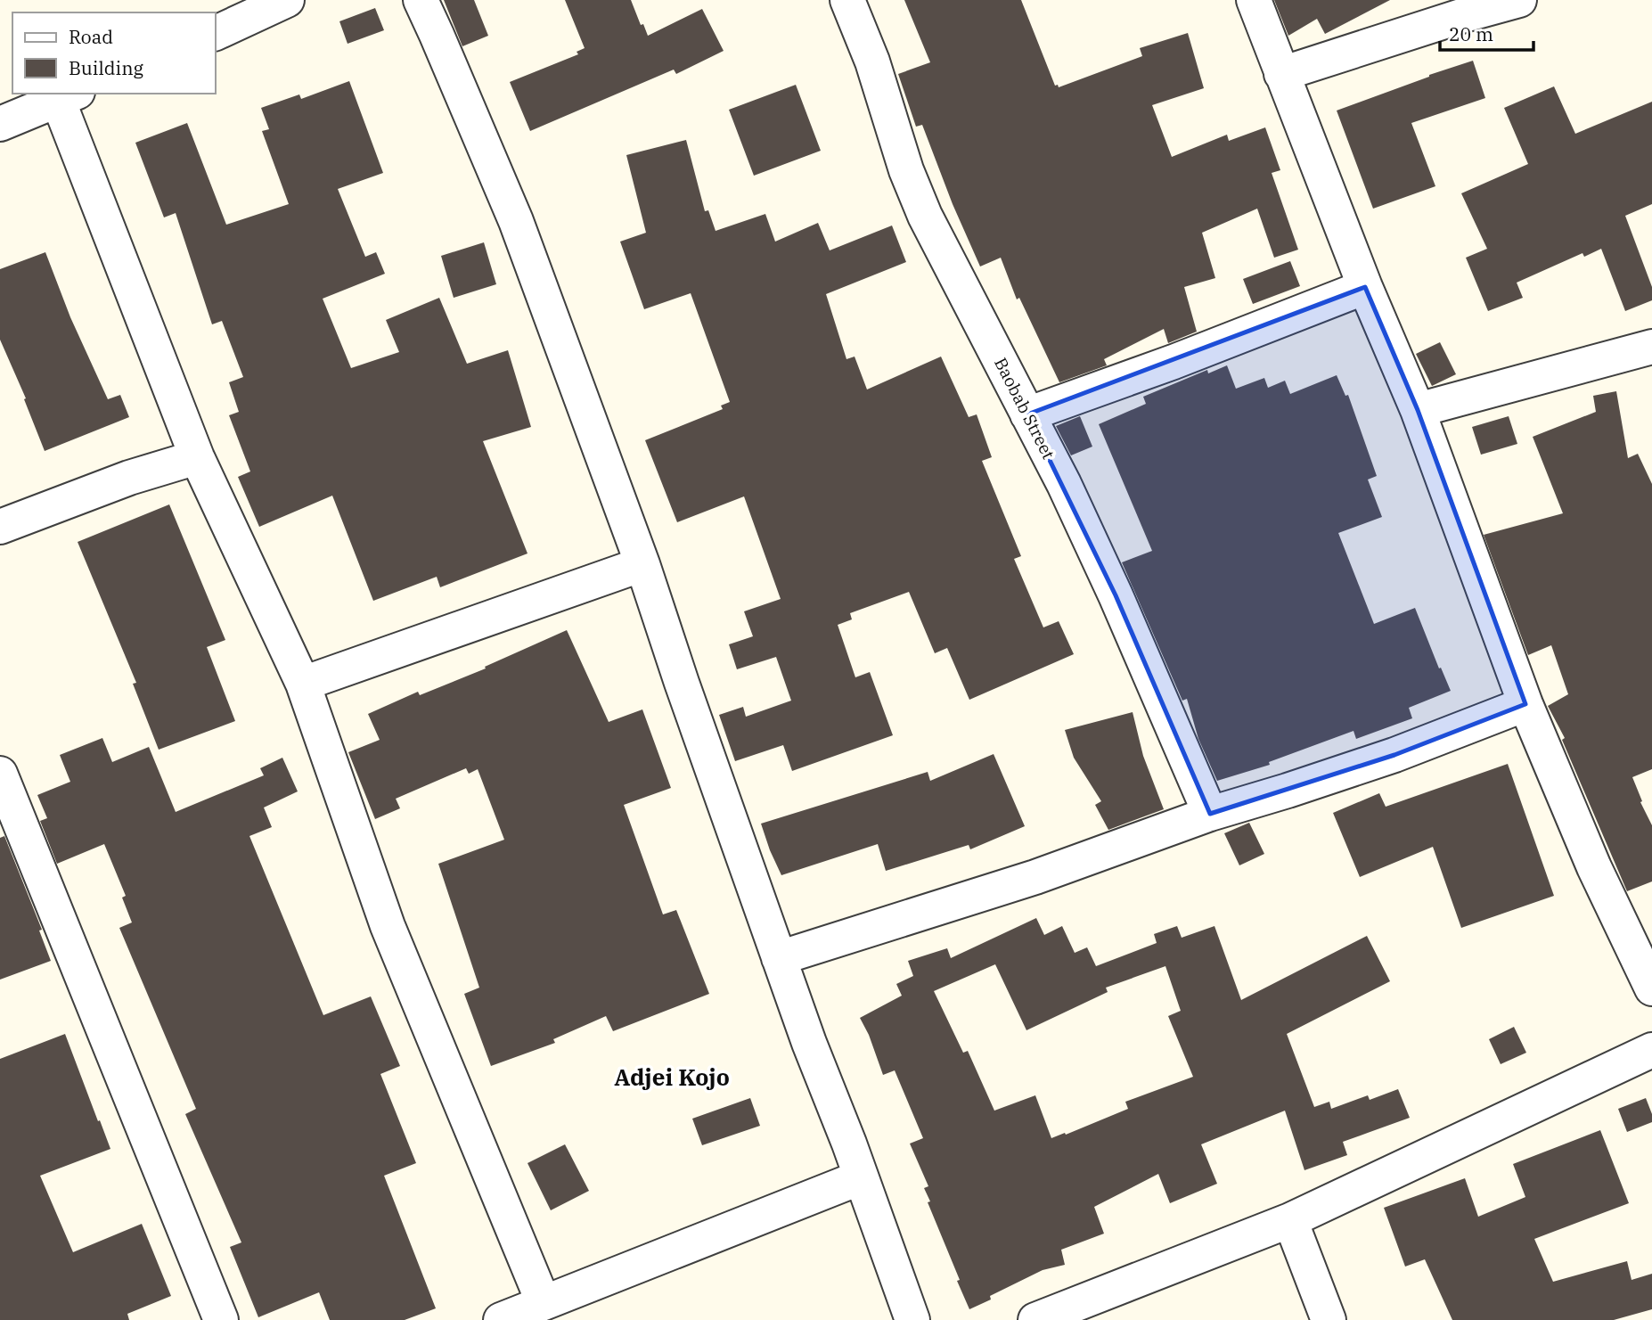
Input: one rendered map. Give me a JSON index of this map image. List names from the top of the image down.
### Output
{
  "streets": {
    "street": ["Baobab Street"]
  },
  "districts": ["Adjei Kojo"],
  "legend": ["Road", "Building"],
  "scale_bar": "20 m"
}
